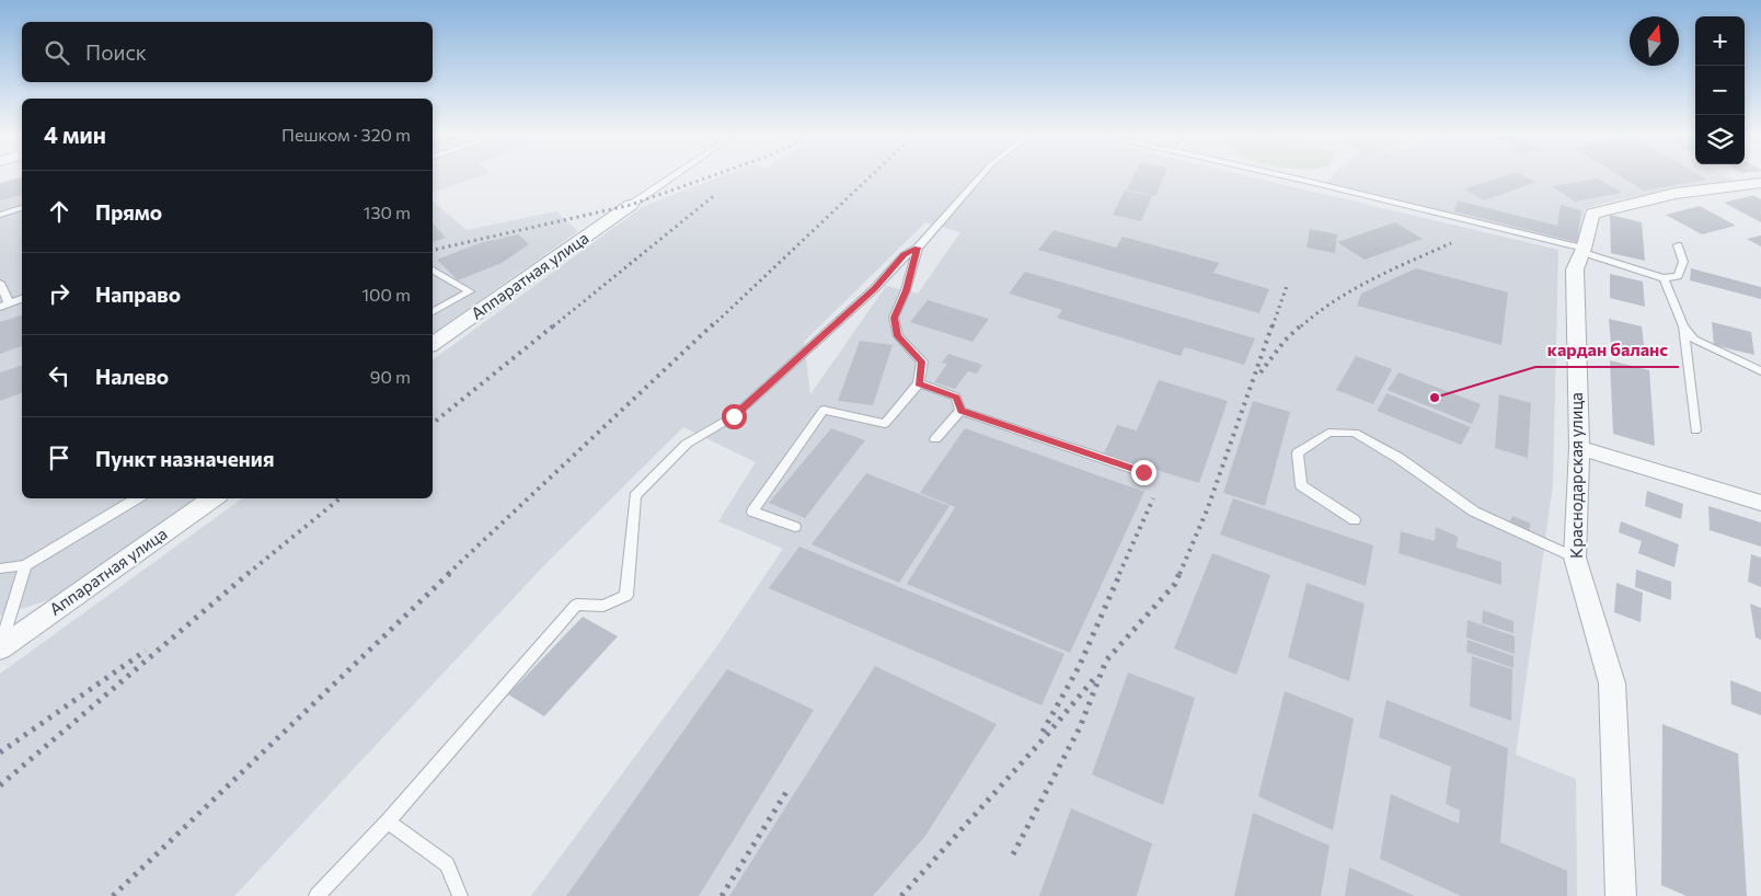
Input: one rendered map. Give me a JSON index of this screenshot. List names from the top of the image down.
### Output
{
  "streets": {
    "street": ["Аппаратная улица", "Краснодарская улица"]
  },
  "places": ["кардан баланс"],
  "north": "top",
  "page": {
    "map_buttons": ["+", "−"],
    "search": "Поиск",
    "heading": ["4 мин", "Пешком · 320 m"],
    "list": [
      ["Прямо", "130 m"],
      ["Направо", "100 m"],
      ["Налево", "90 m"],
      "Пункт назначения"
    ]
  }
}
